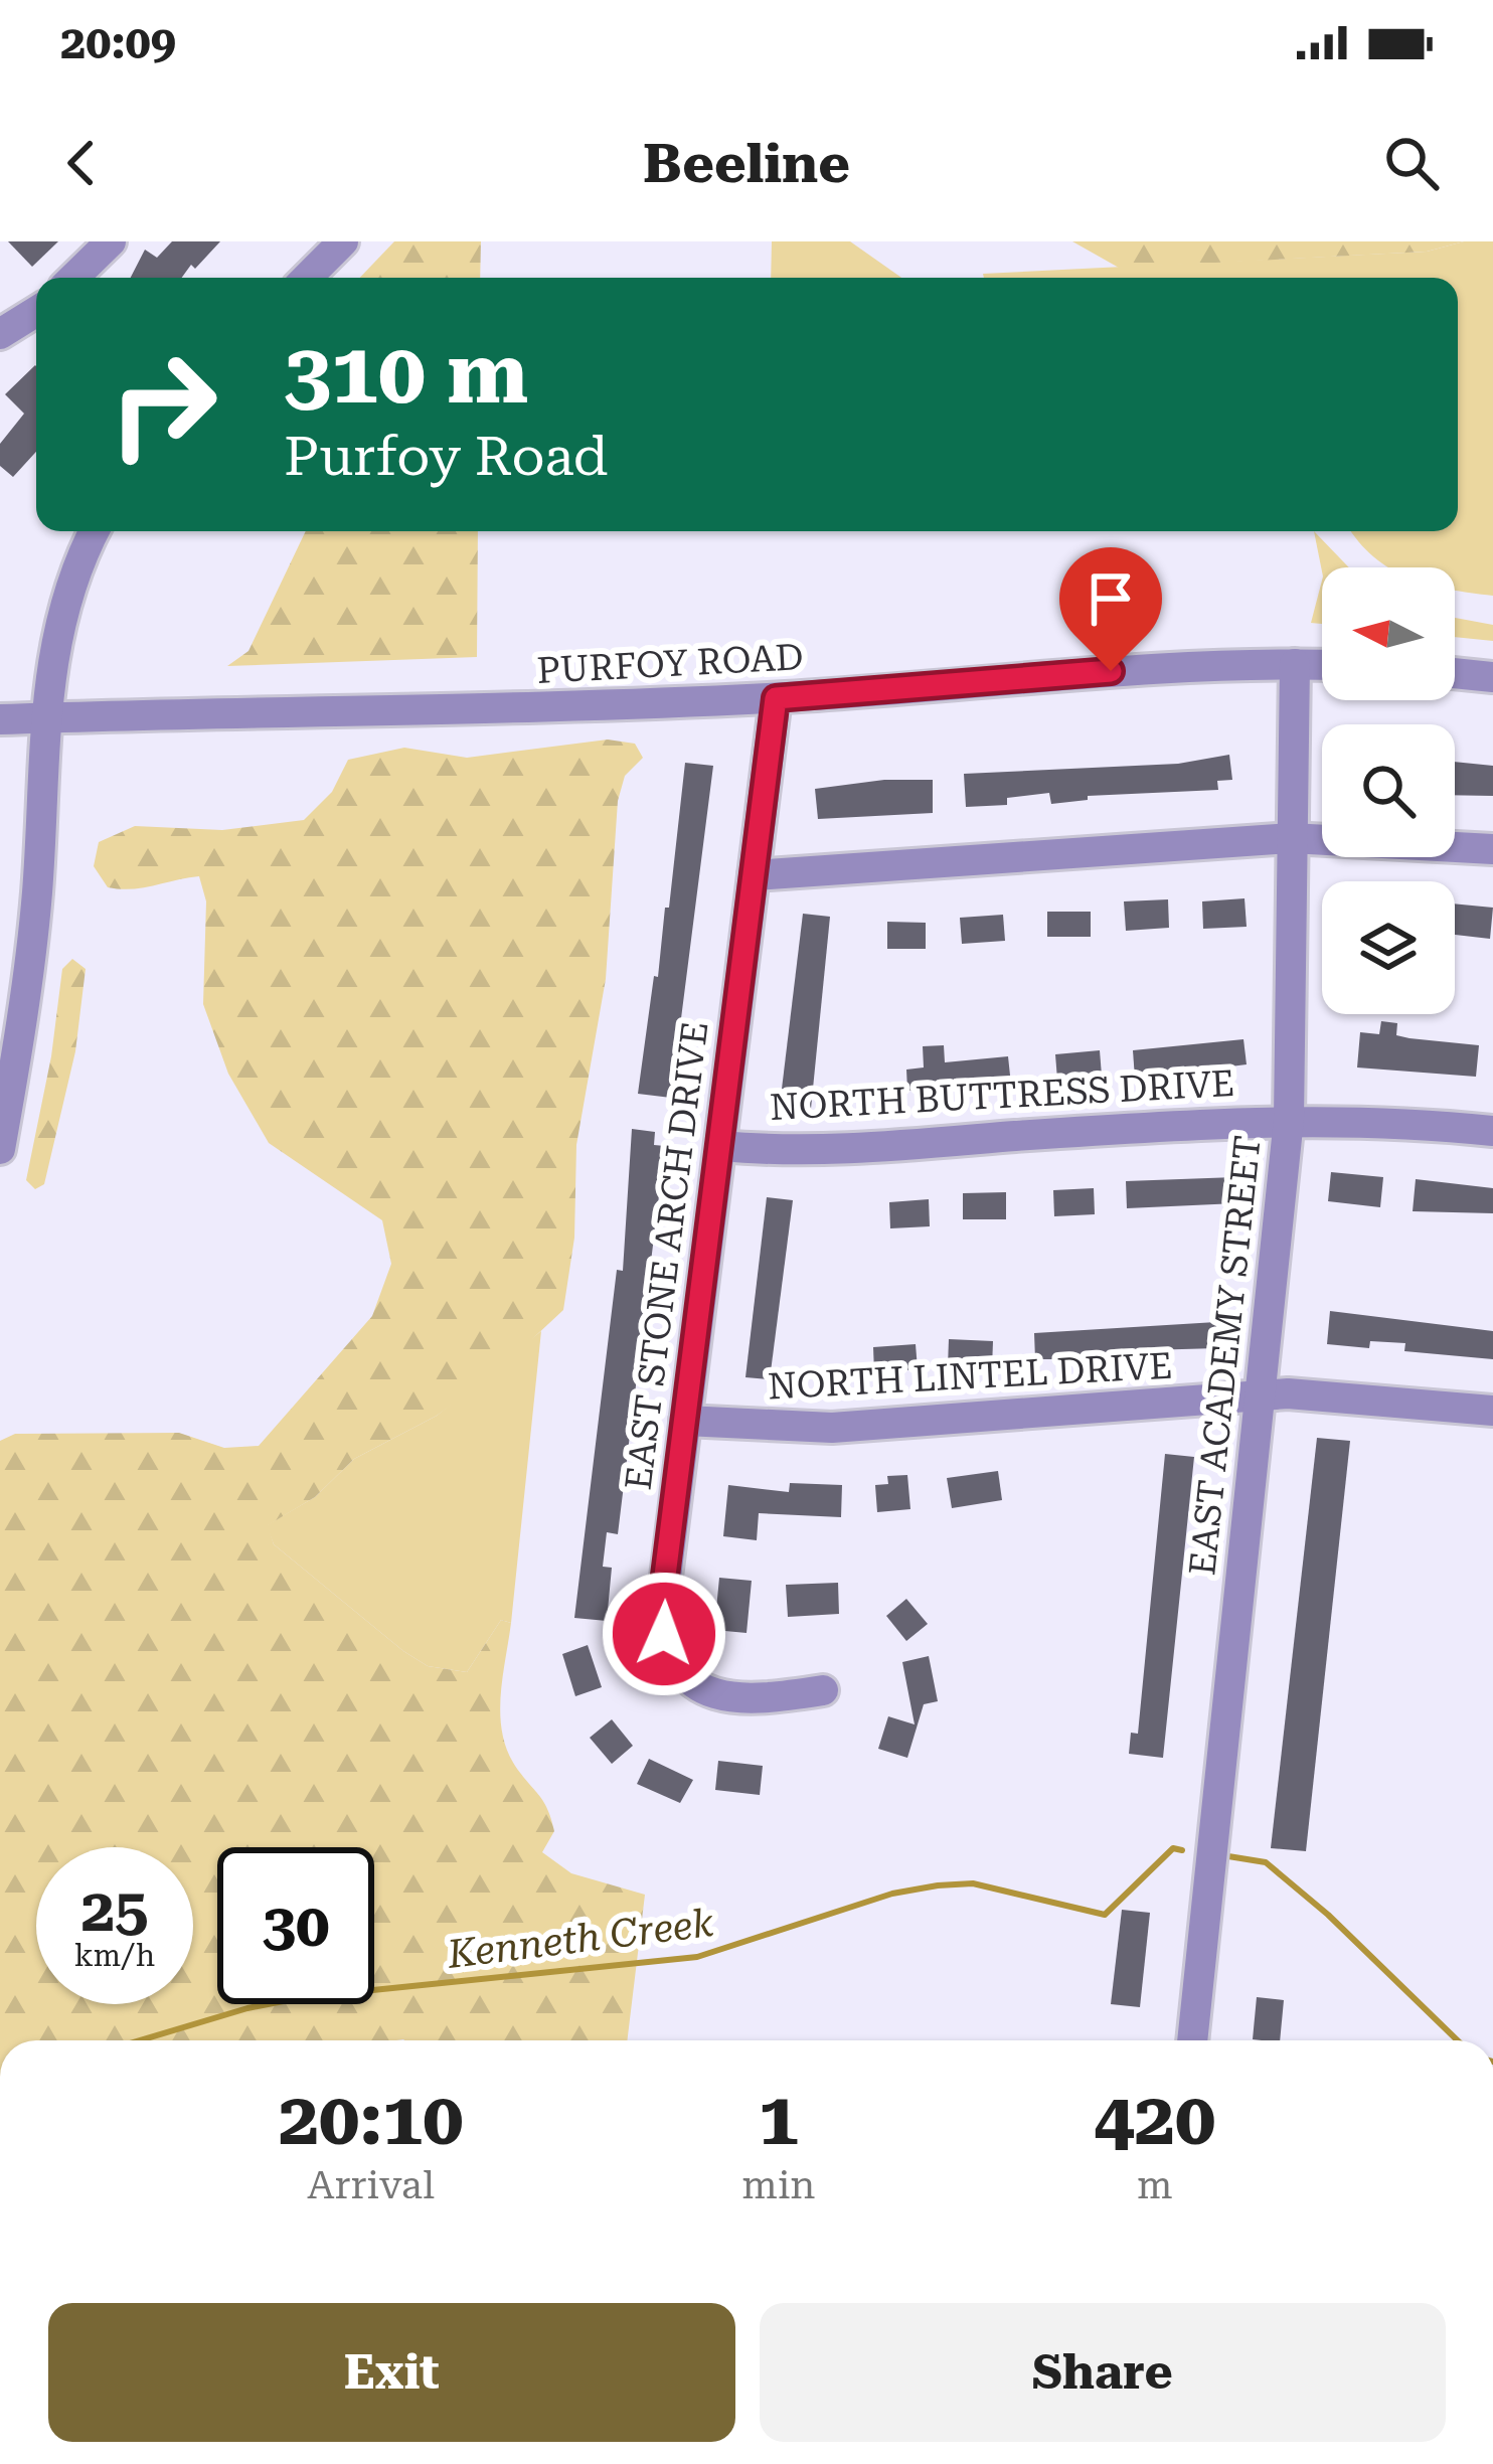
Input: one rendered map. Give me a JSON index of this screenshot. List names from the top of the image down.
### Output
{
  "streets": {
    "street": [
      "PURFOY ROAD",
      "NORTH BUTTRESS DRIVE",
      "EAST STONE ARCH DRIVE",
      "EAST ACADEMY STREET",
      "NORTH LINTEL DRIVE"
    ]
  },
  "crossings": [
    ["PURFOY ROAD", "EAST STONE ARCH DRIVE"],
    ["PURFOY ROAD", "EAST ACADEMY STREET"],
    ["NORTH BUTTRESS DRIVE", "EAST STONE ARCH DRIVE"],
    ["NORTH BUTTRESS DRIVE", "EAST ACADEMY STREET"],
    ["EAST STONE ARCH DRIVE", "NORTH LINTEL DRIVE"],
    ["EAST ACADEMY STREET", "NORTH LINTEL DRIVE"]
  ],
  "water": ["Kenneth Creek"],
  "north": "left",
  "page": {
    "status": "20:09",
    "header": "Beeline",
    "turn": ["310 m", "Purfoy Road"],
    "speed": "25 km/h",
    "limit": "30",
    "eta": [
      "20:10",
      "Arrival",
      "1",
      "min",
      "420",
      "m"
    ],
    "buttons": ["Exit", "Share"]
  }
}
